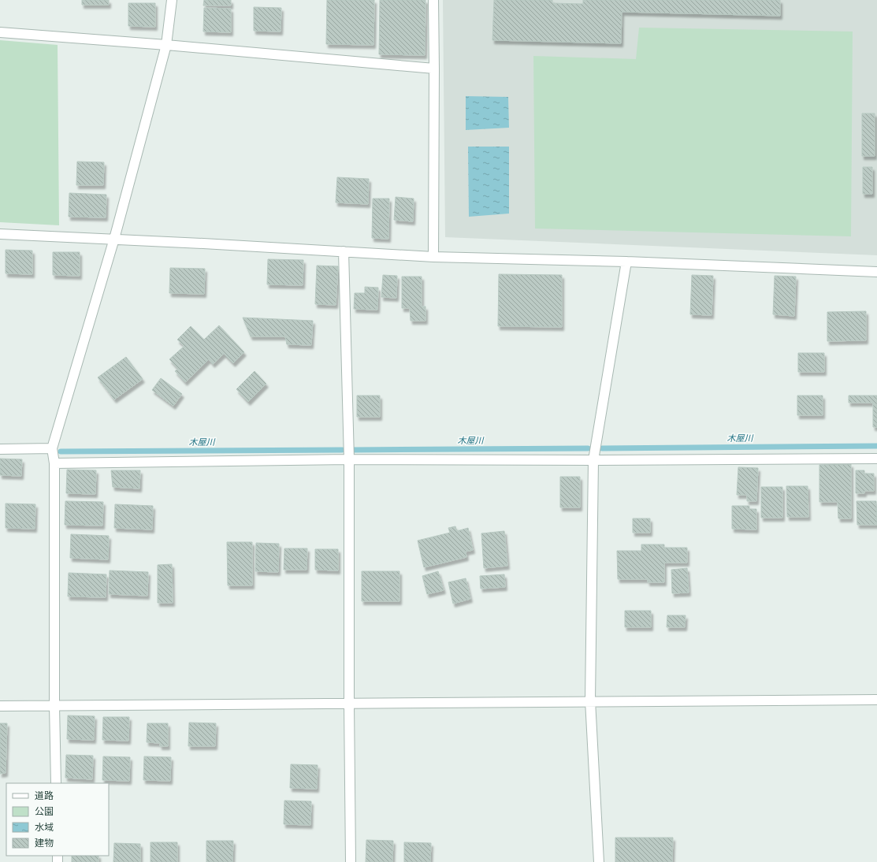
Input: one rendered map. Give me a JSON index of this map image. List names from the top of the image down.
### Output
{
  "water": ["木屋川"],
  "legend": [
    "道路",
    "公園",
    "水域",
    "建物"
  ]
}
